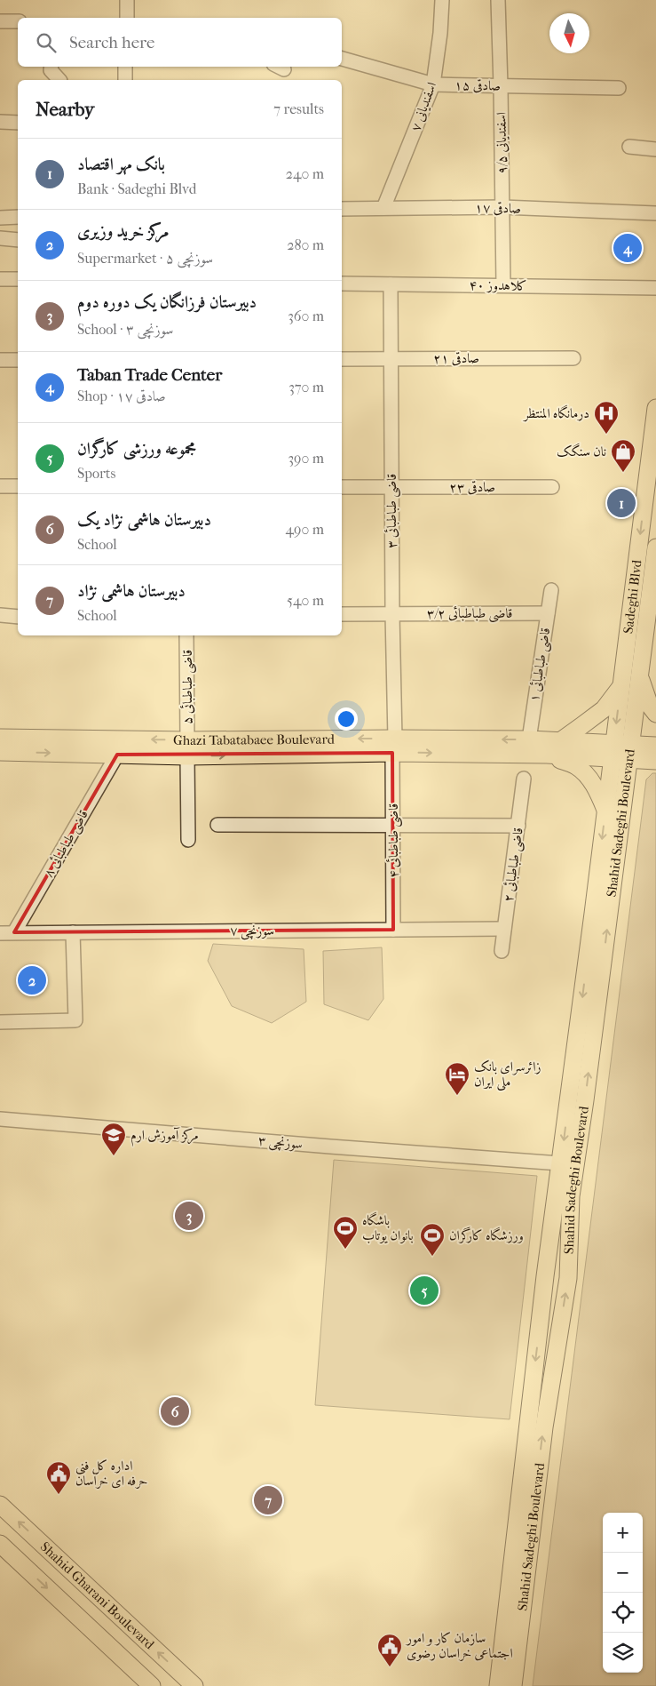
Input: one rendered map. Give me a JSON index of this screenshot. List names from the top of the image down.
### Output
{
  "streets": {
    "main road": [
      "Sadeghi Blvd",
      "Ghazi Tabatabaee Boulevard",
      "Shahid Sadeghi Boulevard",
      "Shahid Gharani Boulevard"
    ],
    "street": [
      "صادقی ۱۵",
      "اسفندیانی ۷",
      "اسفندیانی ۹/۵",
      "صادقی ۱۷",
      "کلاهدوز ۴۰",
      "صادقی ۲۱",
      "صادقی ۲۳",
      "قاضی طباطبائی ۳",
      "قاضی طباطبائی ۳/۲",
      "قاضی طباطبائی ۱",
      "قاضی طباطبائی ۵",
      "قاضی طباطبائی ۴",
      "قاضی طباطبائی ۸",
      "قاضی طباطبائی ۲",
      "سوزنچی ۷",
      "سوزنچی ۳"
    ]
  },
  "crossings": [
    ["صادقی ۱۵", "اسفندیانی ۷"],
    ["صادقی ۱۵", "اسفندیانی ۹/۵"],
    ["اسفندیانی ۷", "صادقی ۱۷"],
    ["اسفندیانی ۹/۵", "صادقی ۱۷"],
    ["اسفندیانی ۹/۵", "کلاهدوز ۴۰"],
    ["کلاهدوز ۴۰", "قاضی طباطبائی ۳"],
    ["صادقی ۲۱", "قاضی طباطبائی ۳"],
    ["صادقی ۲۳", "قاضی طباطبائی ۳"],
    ["قاضی طباطبائی ۳", "قاضی طباطبائی ۳/۲"],
    ["قاضی طباطبائی ۳", "Ghazi Tabatabaee Boulevard"],
    ["قاضی طباطبائی ۳", "قاضی طباطبائی ۴"],
    ["Sadeghi Blvd", "Ghazi Tabatabaee Boulevard"],
    ["Sadeghi Blvd", "Shahid Sadeghi Boulevard"],
    ["قاضی طباطبائی ۳/۲", "قاضی طباطبائی ۱"],
    ["قاضی طباطبائی ۱", "Ghazi Tabatabaee Boulevard"],
    ["قاضی طباطبائی ۵", "Ghazi Tabatabaee Boulevard"],
    ["Ghazi Tabatabaee Boulevard", "Shahid Sadeghi Boulevard"],
    ["Ghazi Tabatabaee Boulevard", "قاضی طباطبائی ۴"],
    ["Ghazi Tabatabaee Boulevard", "قاضی طباطبائی ۸"],
    ["Shahid Sadeghi Boulevard", "سوزنچی ۳"],
    ["قاضی طباطبائی ۴", "سوزنچی ۷"],
    ["قاضی طباطبائی ۸", "سوزنچی ۷"],
    ["قاضی طباطبائی ۲", "سوزنچی ۷"]
  ],
  "places": {
    "hospital": ["درمانگاه المنتظر"],
    "shop": ["نان سنگک"],
    "hotel": ["زائرسرای بانک ملی ایران"],
    "school or university": ["مرکز آموزش ارم"],
    "sports": ["باشگاه بانوان یوتاب", "ورزشگاه کارگران"],
    "public building": ["اداره کل فنی حرفه ای خراسان", "سازمان کار و امور اجتماعی خراسان رضوی"]
  },
  "north": "bottom",
  "page": {
    "search": "Search here",
    "heading": ["Nearby", "7 results"],
    "list": [
      {
        "mark": "1",
        "name": "بانک مهر اقتصاد",
        "note": "Bank · Sadeghi Blvd",
        "value": "240 m"
      },
      {
        "mark": "2",
        "name": "مرکز خرید وزیری",
        "note": "Supermarket · سوزنچی ۵",
        "value": "280 m"
      },
      {
        "mark": "3",
        "name": "دبیرستان فرزانگان یک دوره دوم",
        "note": "School · سوزنچی ۳",
        "value": "360 m"
      },
      {
        "mark": "4",
        "name": "Taban Trade Center",
        "note": "Shop · صادقی ۱۷",
        "value": "370 m"
      },
      {
        "mark": "5",
        "name": "مجموعه ورزشی کارگران",
        "note": "Sports",
        "value": "390 m"
      },
      {
        "mark": "6",
        "name": "دبیرستان هاشمی نژاد یک",
        "note": "School",
        "value": "490 m"
      },
      {
        "mark": "7",
        "name": "دبیرستان هاشمی نژاد",
        "note": "School",
        "value": "540 m"
      }
    ],
    "pins": [
      "4",
      "1",
      "2",
      "3",
      "5",
      "6",
      "7"
    ],
    "map_buttons": ["+", "−"]
  }
}
